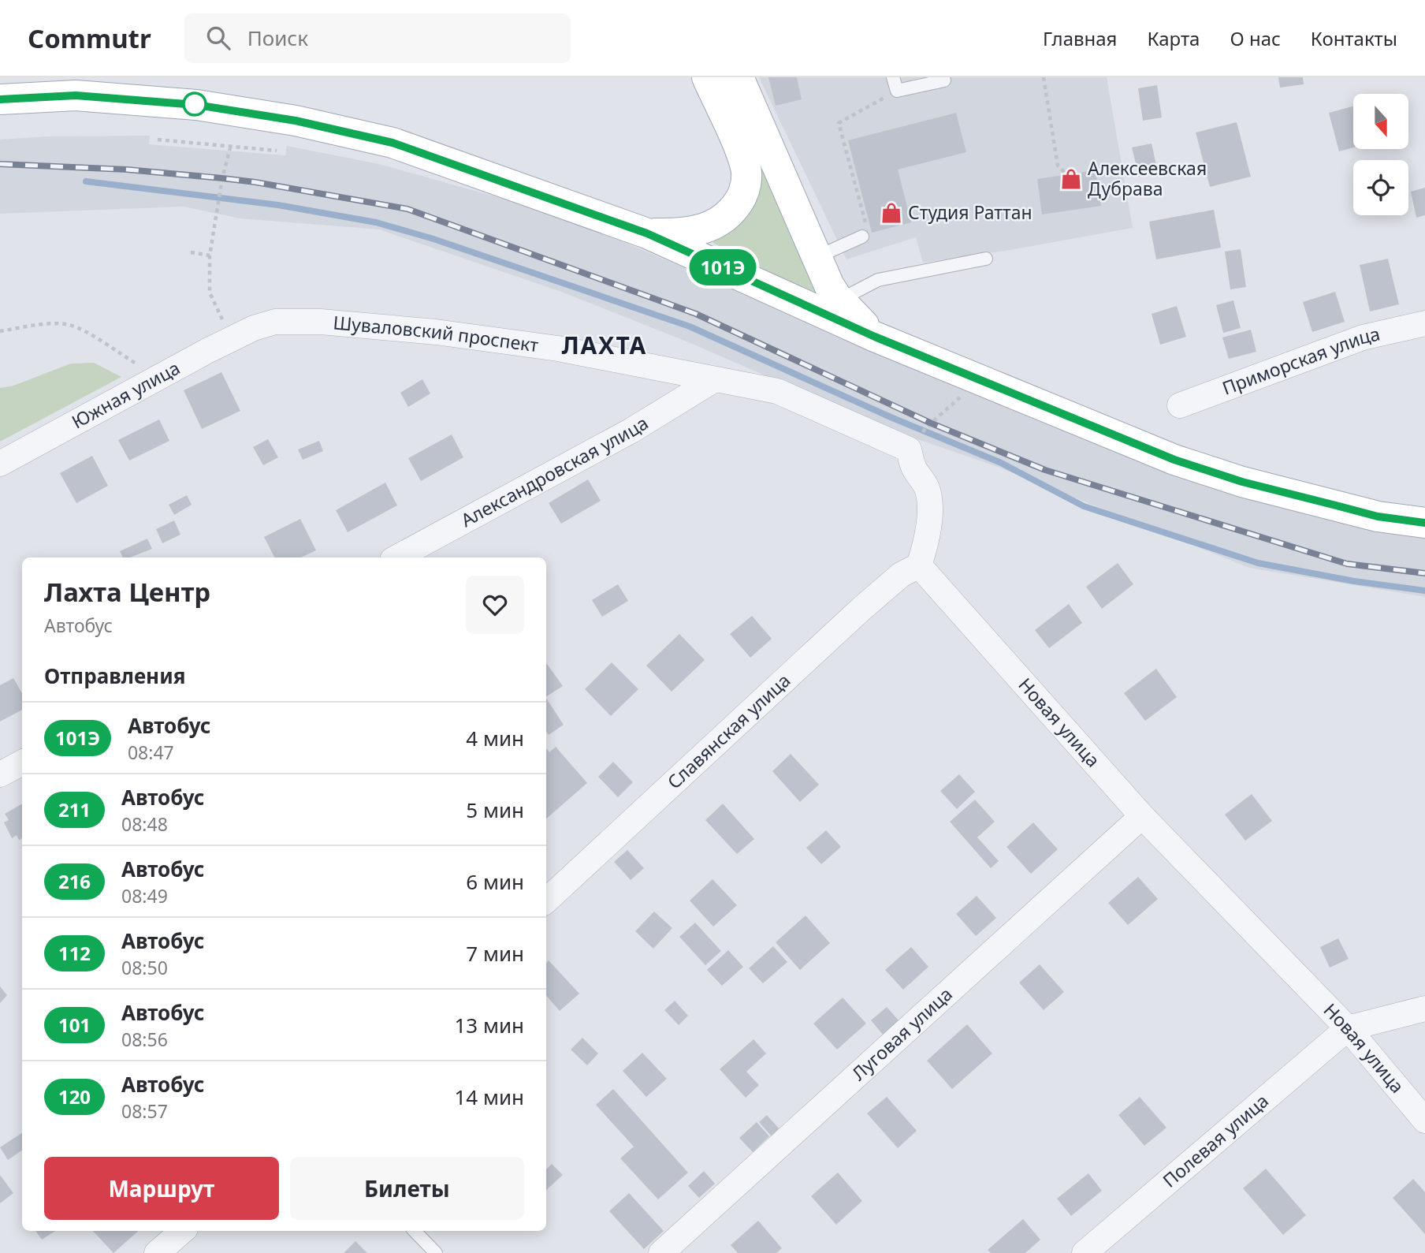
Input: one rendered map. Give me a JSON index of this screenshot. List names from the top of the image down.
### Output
{
  "streets": {
    "street": [
      "Шуваловский проспект",
      "Приморская улица",
      "Южная улица",
      "Александровская улица",
      "Новая улица",
      "Славянская улица",
      "Луговая улица",
      "Полевая улица"
    ]
  },
  "crossings": [
    ["Шуваловский проспект", "Южная улица"],
    ["Шуваловский проспект", "Александровская улица"],
    ["Новая улица", "Славянская улица"],
    ["Новая улица", "Луговая улица"],
    ["Новая улица", "Полевая улица"]
  ],
  "districts": ["ЛАХТА"],
  "places": {
    "shop": ["Алексеевская Дубрава", "Студия Раттан"]
  },
  "lines": ["bus line 101Э"],
  "north": "bottom",
  "page": {
    "header": "Commutr",
    "search": "Поиск",
    "nav": [
      "Главная",
      "Карта",
      "О нас",
      "Контакты"
    ],
    "on_map": "101Э",
    "heading": [
      ["Лахта Центр", "Автобус"],
      "Отправления"
    ],
    "list": [
      {
        "mark": "101Э",
        "name": "Автобус",
        "note": "08:47",
        "value": "4 мин"
      },
      {
        "mark": "211",
        "name": "Автобус",
        "note": "08:48",
        "value": "5 мин"
      },
      {
        "mark": "216",
        "name": "Автобус",
        "note": "08:49",
        "value": "6 мин"
      },
      {
        "mark": "112",
        "name": "Автобус",
        "note": "08:50",
        "value": "7 мин"
      },
      {
        "mark": "101",
        "name": "Автобус",
        "note": "08:56",
        "value": "13 мин"
      },
      {
        "mark": "120",
        "name": "Автобус",
        "note": "08:57",
        "value": "14 мин"
      }
    ],
    "buttons": ["Маршрут", "Билеты"]
  }
}
